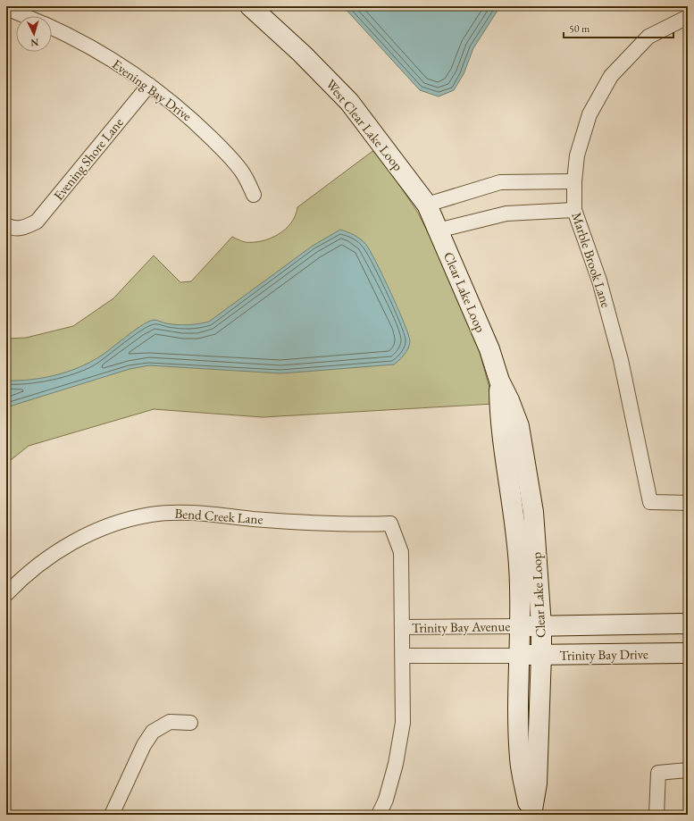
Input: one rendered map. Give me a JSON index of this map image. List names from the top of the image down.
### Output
{
  "streets": {
    "street": [
      "Evening Bay Drive",
      "West Clear Lake Loop",
      "Evening Shore Lane",
      "Marble Brook Lane",
      "Clear Lake Loop",
      "Bend Creek Lane",
      "Trinity Bay Avenue",
      "Trinity Bay Drive"
    ]
  },
  "crossings": [
    ["Evening Bay Drive", "Evening Shore Lane"],
    ["West Clear Lake Loop", "Clear Lake Loop"],
    ["Clear Lake Loop", "Trinity Bay Avenue"],
    ["Clear Lake Loop", "Trinity Bay Drive"],
    ["Bend Creek Lane", "Trinity Bay Avenue"],
    ["Trinity Bay Avenue", "Trinity Bay Drive"]
  ],
  "scale_bar": "50 m",
  "north": "bottom"
}
